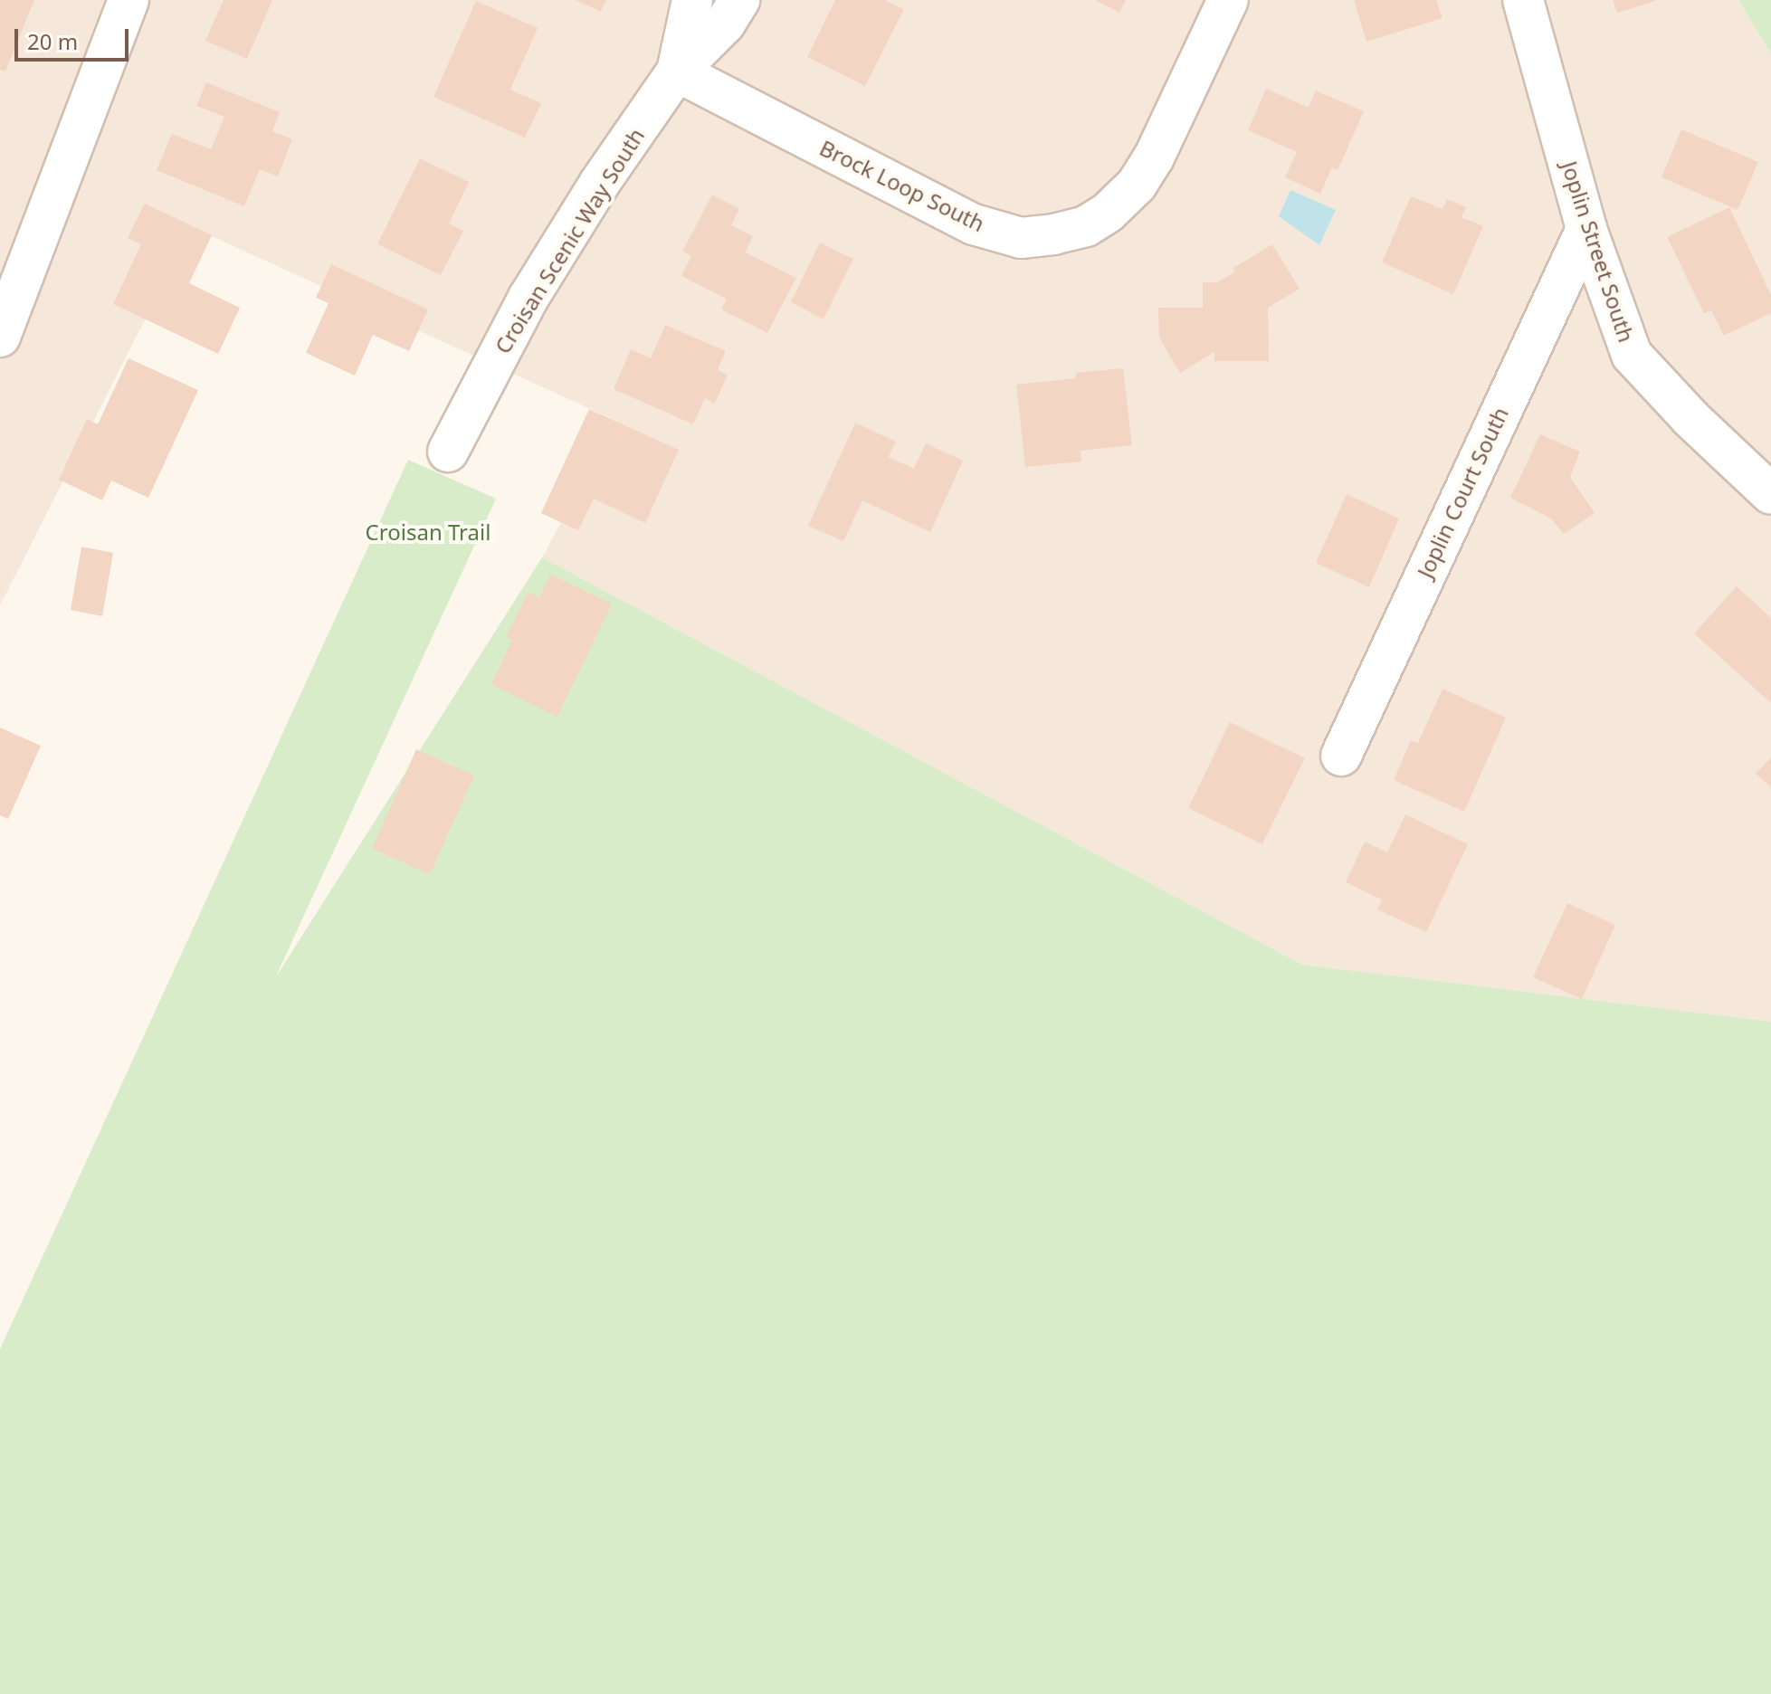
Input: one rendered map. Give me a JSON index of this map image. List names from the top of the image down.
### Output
{
  "streets": {
    "street": [
      "Brock Loop South",
      "Croisan Scenic Way South",
      "Joplin Street South",
      "Joplin Court South"
    ]
  },
  "crossings": [
    ["Brock Loop South", "Croisan Scenic Way South"],
    ["Joplin Street South", "Joplin Court South"]
  ],
  "parks": ["Croisan Trail"],
  "scale_bar": "20 m"
}
